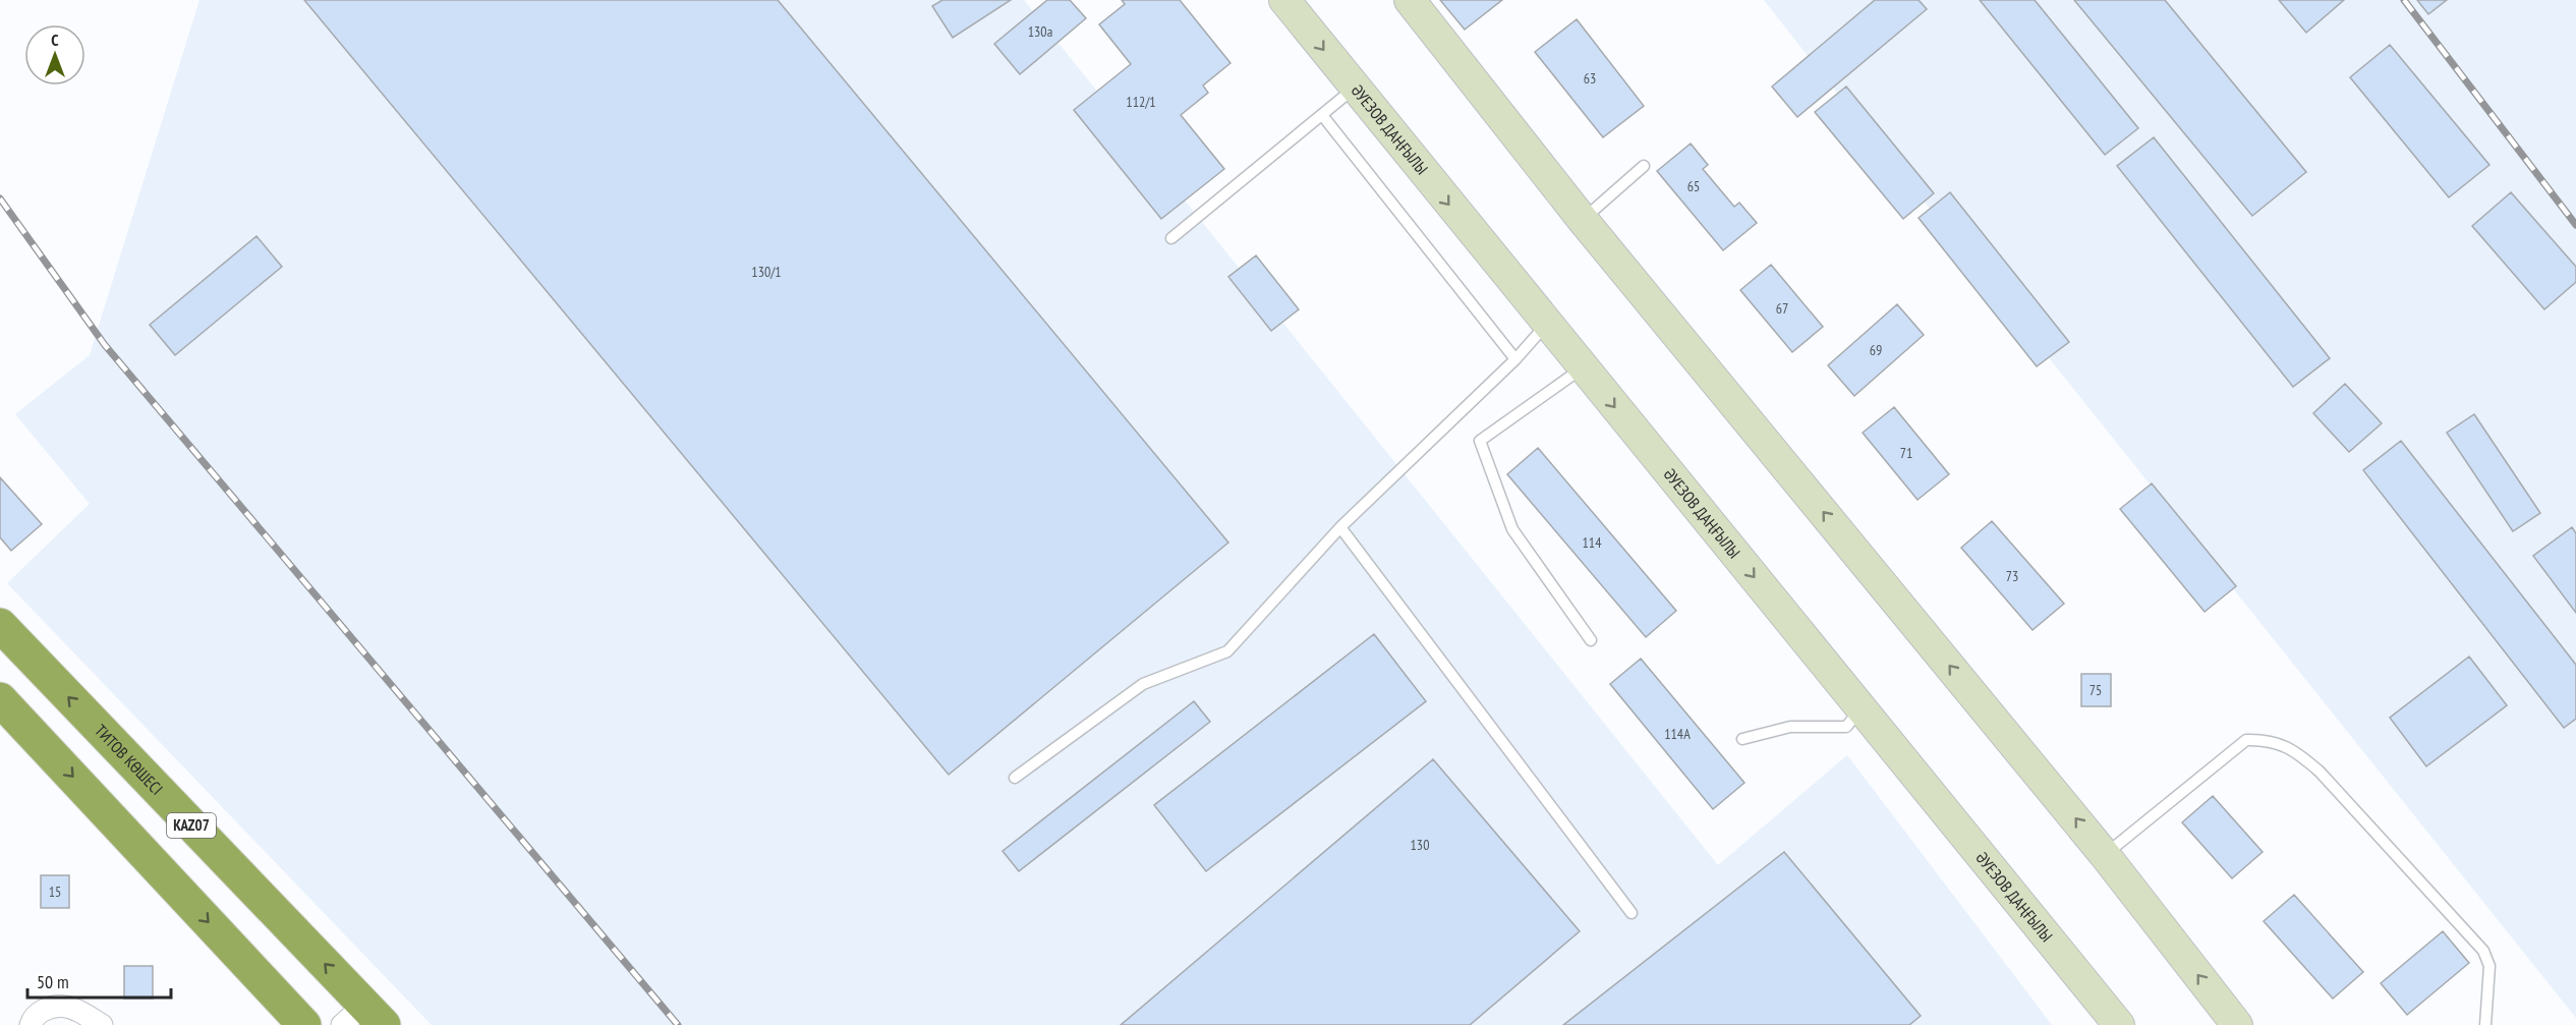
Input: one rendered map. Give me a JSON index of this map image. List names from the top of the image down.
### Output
{
  "streets": {
    "highway": ["ТИТОВ КӨШЕСІ", "KAZ07"],
    "main road": ["ӘУЕЗОВ ДАҢҒЫЛЫ"]
  },
  "house_numbers": [
    "130а",
    "63",
    "112/1",
    "65",
    "130/1",
    "67",
    "69",
    "71",
    "114",
    "73",
    "75",
    "114А",
    "130",
    "15"
  ],
  "scale_bar": "50 m",
  "north": "top"
}
